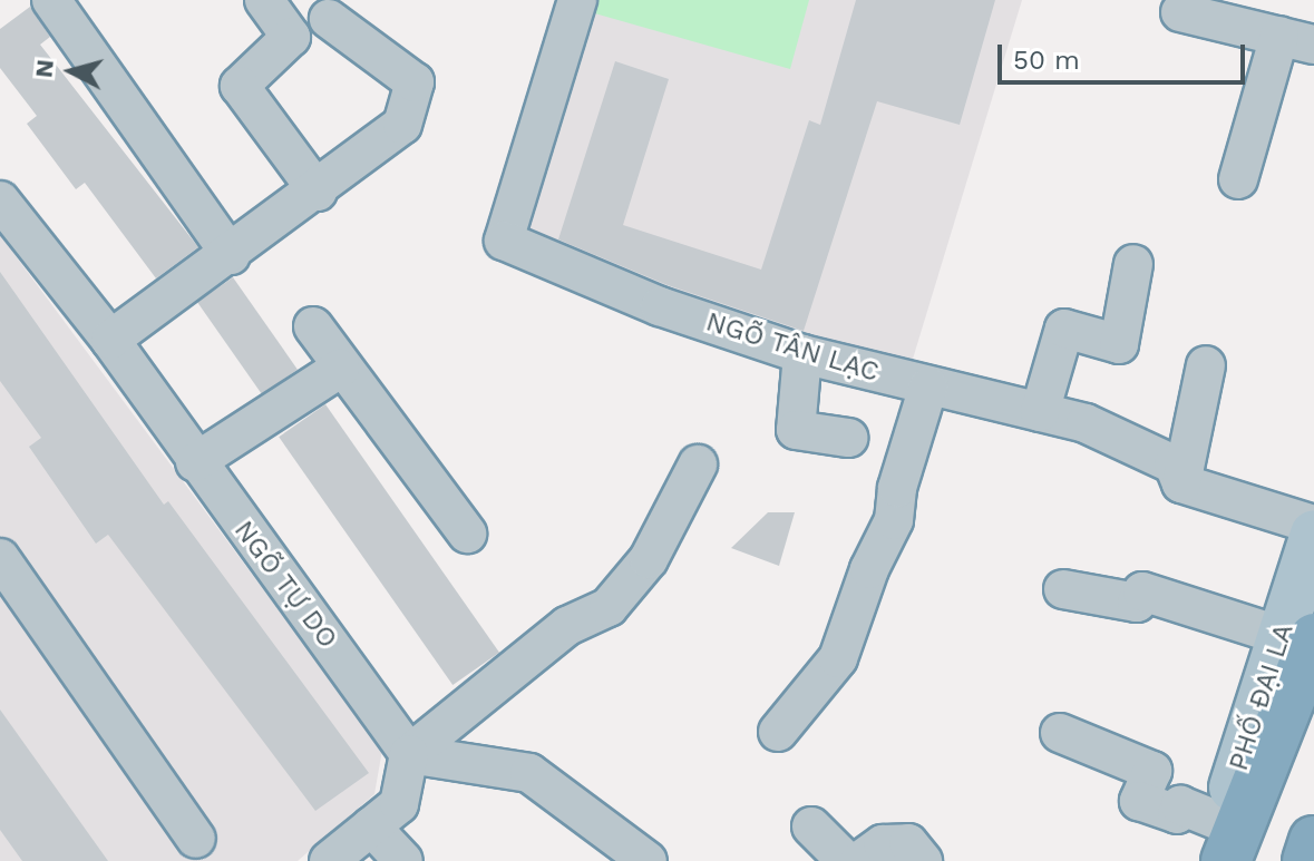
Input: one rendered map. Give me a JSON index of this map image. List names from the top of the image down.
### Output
{
  "streets": {
    "main road": ["PHỐ ĐẠI LA"],
    "street": ["NGÕ TÂN LẠC", "NGÕ TỰ DO"]
  },
  "scale_bar": "50 m",
  "north": "left"
}
